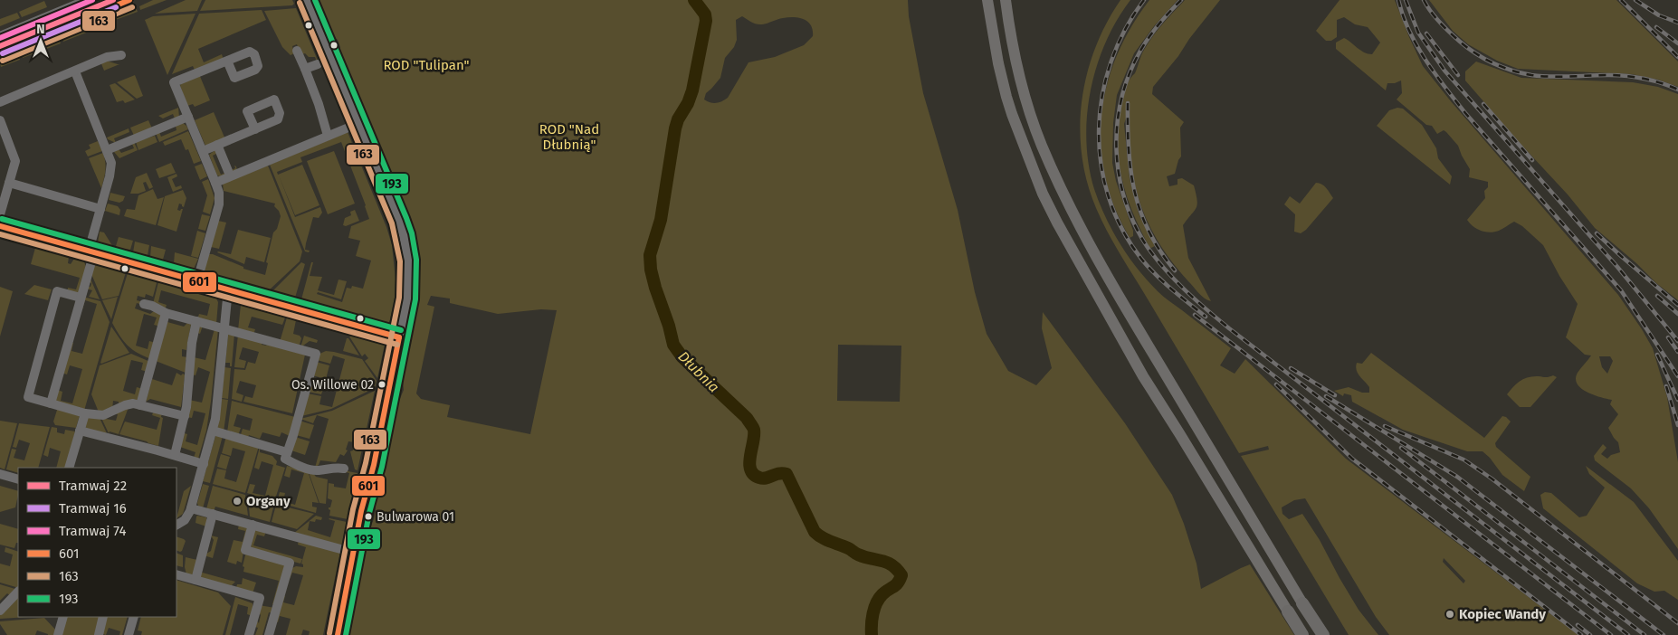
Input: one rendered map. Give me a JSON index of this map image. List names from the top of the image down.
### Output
{
  "water": ["Dłubnia"],
  "parks": ["ROD \"Tulipan\"", "ROD \"Nad Dłubnią\""],
  "places": [
    "Os. Willowe 02",
    "Organy",
    "Bulwarowa 01",
    "Kopiec Wandy"
  ],
  "lines": [
    "tram line 22",
    "tram line 74",
    "transit line 601",
    "transit line 193",
    "transit line 163",
    "tram line 16"
  ],
  "legend": [
    "Tramwaj 22",
    "Tramwaj 16",
    "Tramwaj 74",
    "601",
    "163",
    "193"
  ],
  "north": "top"
}
